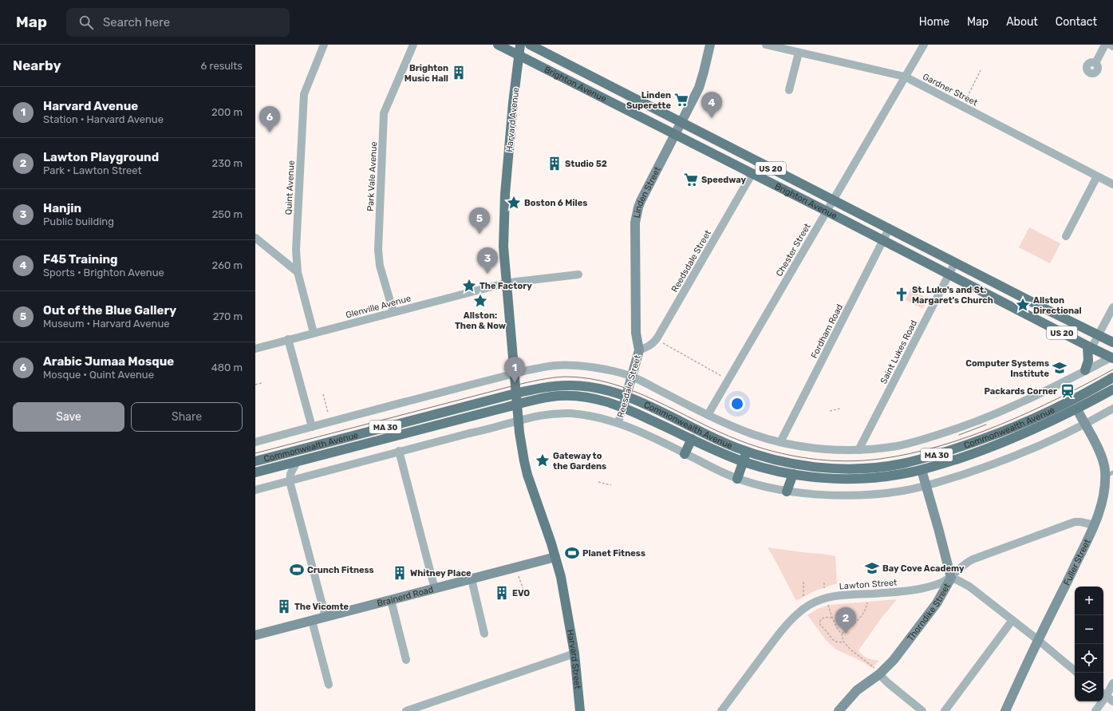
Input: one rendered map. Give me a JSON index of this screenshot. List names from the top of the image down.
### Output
{
  "streets": {
    "main road": [
      "Brighton Avenue",
      "Harvard Avenue",
      "US 20",
      "Commonwealth Avenue",
      "MA 30",
      "Harvard Street"
    ],
    "street": [
      "Gardner Street",
      "Park Vale Avenue",
      "Quint Avenue",
      "Linden Street",
      "Chester Street",
      "Reedsdale Street",
      "Glenville Avenue",
      "Fordham Road",
      "Saint Lukes Road",
      "Reesdale Street",
      "Fuller Street",
      "Lawton Street",
      "Brainerd Road",
      "Thorndike Street"
    ]
  },
  "crossings": [
    ["Brighton Avenue", "Harvard Avenue"],
    ["Brighton Avenue", "Linden Street"],
    ["Brighton Avenue", "Chester Street"],
    ["Brighton Avenue", "Reedsdale Street"],
    ["Brighton Avenue", "Fordham Road"],
    ["Brighton Avenue", "Saint Lukes Road"],
    ["Brighton Avenue", "Commonwealth Avenue"],
    ["Gardner Street", "Chester Street"],
    ["Harvard Avenue", "Glenville Avenue"],
    ["Harvard Avenue", "Commonwealth Avenue"],
    ["Harvard Avenue", "Brainerd Road"],
    ["Harvard Avenue", "Harvard Street"],
    ["Park Vale Avenue", "Glenville Avenue"],
    ["Quint Avenue", "Glenville Avenue"],
    ["Linden Street", "Reedsdale Street"],
    ["Linden Street", "Reesdale Street"],
    ["Chester Street", "Commonwealth Avenue"],
    ["Reedsdale Street", "Reesdale Street"],
    ["Fordham Road", "Commonwealth Avenue"],
    ["Saint Lukes Road", "Commonwealth Avenue"],
    ["Reesdale Street", "Commonwealth Avenue"],
    ["Commonwealth Avenue", "Fuller Street"],
    ["Commonwealth Avenue", "Thorndike Street"],
    ["Lawton Street", "Thorndike Street"]
  ],
  "places": {
    "building": [
      "Brighton Music Hall",
      "Studio 52",
      "Whitney Place",
      "EVO",
      "The Vicomte"
    ],
    "supermarket": ["Linden Superette", "Speedway"],
    "place": [
      "Boston 6 Miles",
      "The Factory",
      "Allston: Then & Now",
      "Allston Directional",
      "Gateway to the Gardens"
    ],
    "church": ["St. Luke's and St. Margaret's Church"],
    "school or university": ["Computer Systems Institute", "Bay Cove Academy"],
    "station": ["Packards Corner"],
    "sports": ["Planet Fitness", "Crunch Fitness"]
  },
  "page": {
    "header": "Map",
    "search": "Search here",
    "nav": [
      "Home",
      "Map",
      "About",
      "Contact"
    ],
    "heading": ["Nearby", "6 results"],
    "list": [
      {
        "mark": "1",
        "name": "Harvard Avenue",
        "note": "Station · Harvard Avenue",
        "value": "200 m"
      },
      {
        "mark": "2",
        "name": "Lawton Playground",
        "note": "Park · Lawton Street",
        "value": "230 m"
      },
      {
        "mark": "3",
        "name": "Hanjin",
        "note": "Public building",
        "value": "250 m"
      },
      {
        "mark": "4",
        "name": "F45 Training",
        "note": "Sports · Brighton Avenue",
        "value": "260 m"
      },
      {
        "mark": "5",
        "name": "Out of the Blue Gallery",
        "note": "Museum · Harvard Avenue",
        "value": "270 m"
      },
      {
        "mark": "6",
        "name": "Arabic Jumaa Mosque",
        "note": "Mosque · Quint Avenue",
        "value": "480 m"
      }
    ],
    "pins": [
      "4",
      "6",
      "5",
      "3",
      "1",
      "2"
    ],
    "buttons": ["Save", "Share"],
    "map_buttons": ["+", "−"]
  }
}
